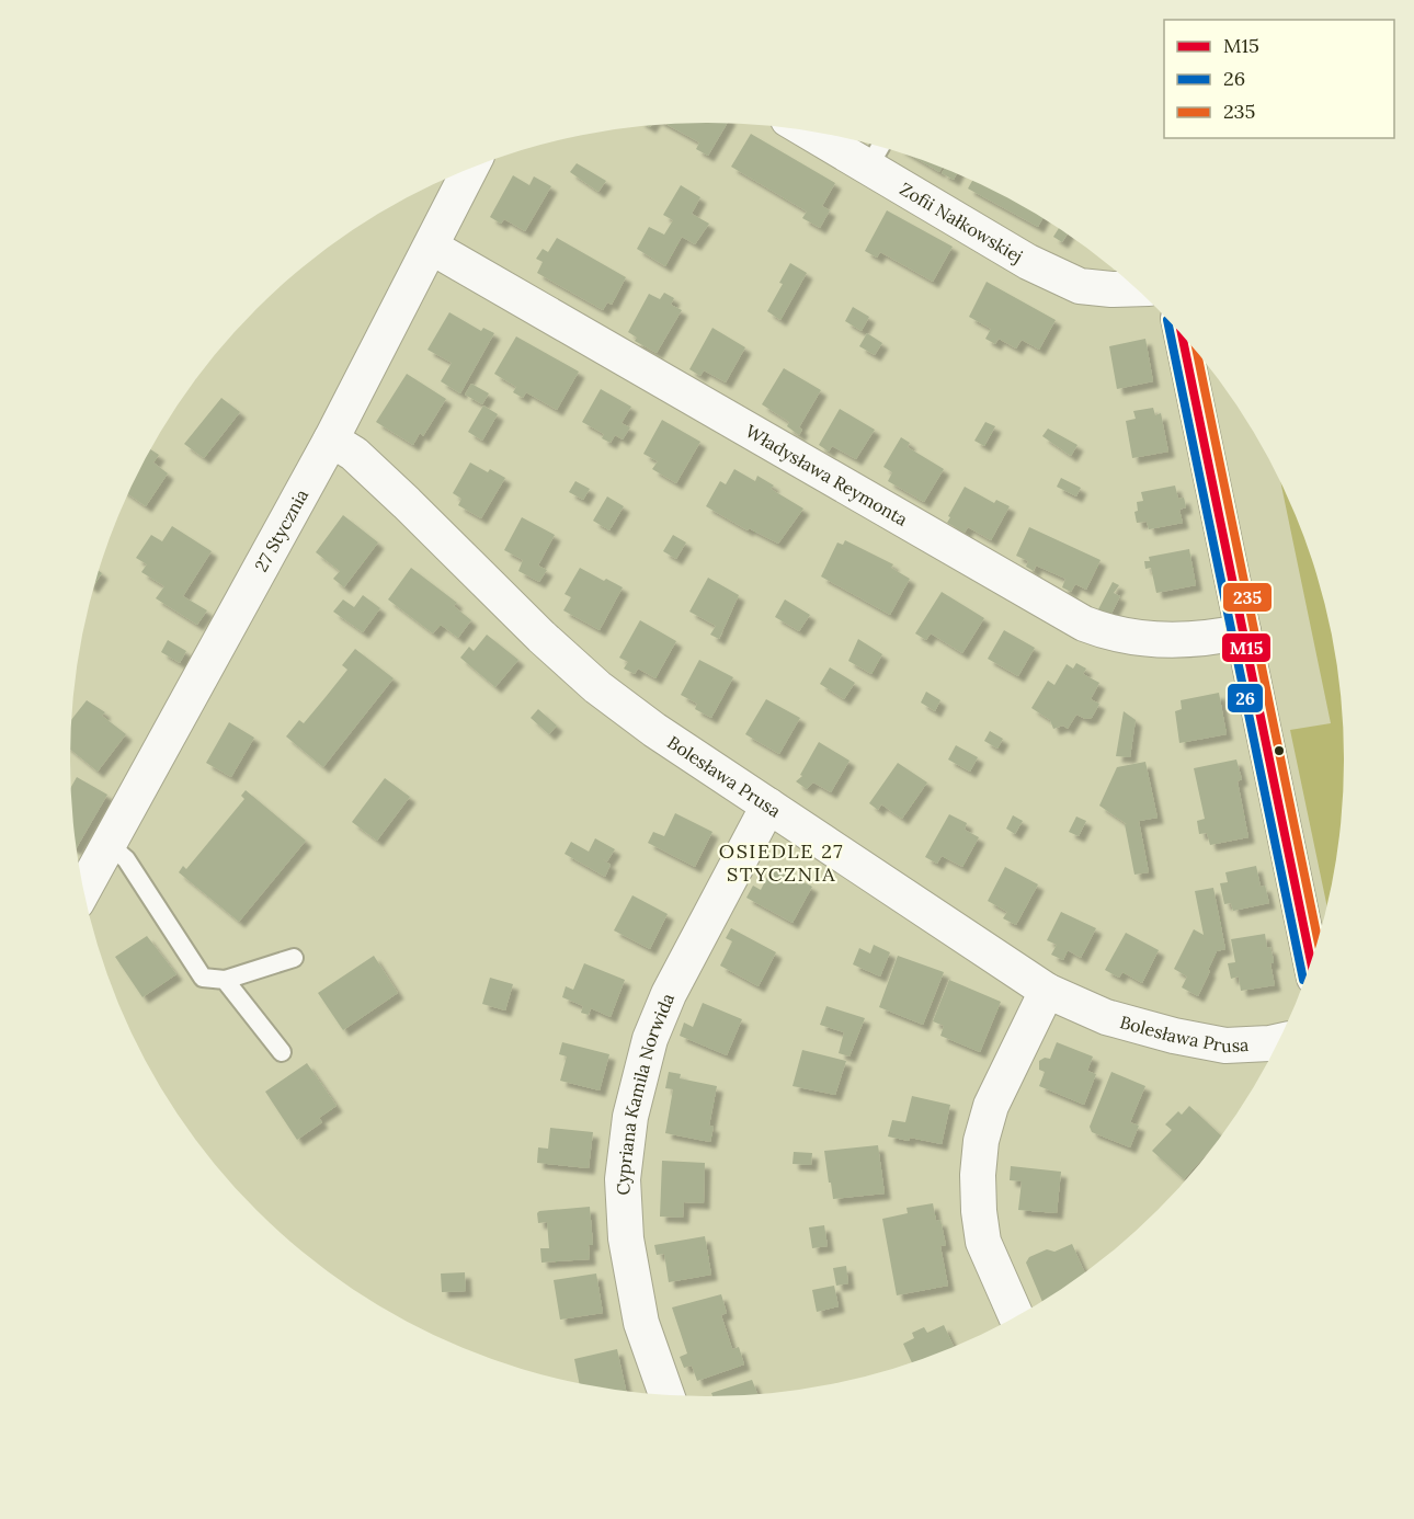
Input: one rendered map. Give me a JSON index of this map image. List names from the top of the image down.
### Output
{
  "streets": {
    "street": [
      "Zofii Nałkowskiej",
      "Władysława Reymonta",
      "27 Stycznia",
      "Bolesława Prusa",
      "Cypriana Kamila Norwida"
    ]
  },
  "crossings": [
    ["Władysława Reymonta", "27 Stycznia"],
    ["27 Stycznia", "Bolesława Prusa"],
    ["Bolesława Prusa", "Cypriana Kamila Norwida"]
  ],
  "districts": ["OSIEDLE 27 STYCZNIA"],
  "lines": ["transit line 26", "transit line M15", "transit line 235"],
  "legend": ["M15", "26", "235"]
}
